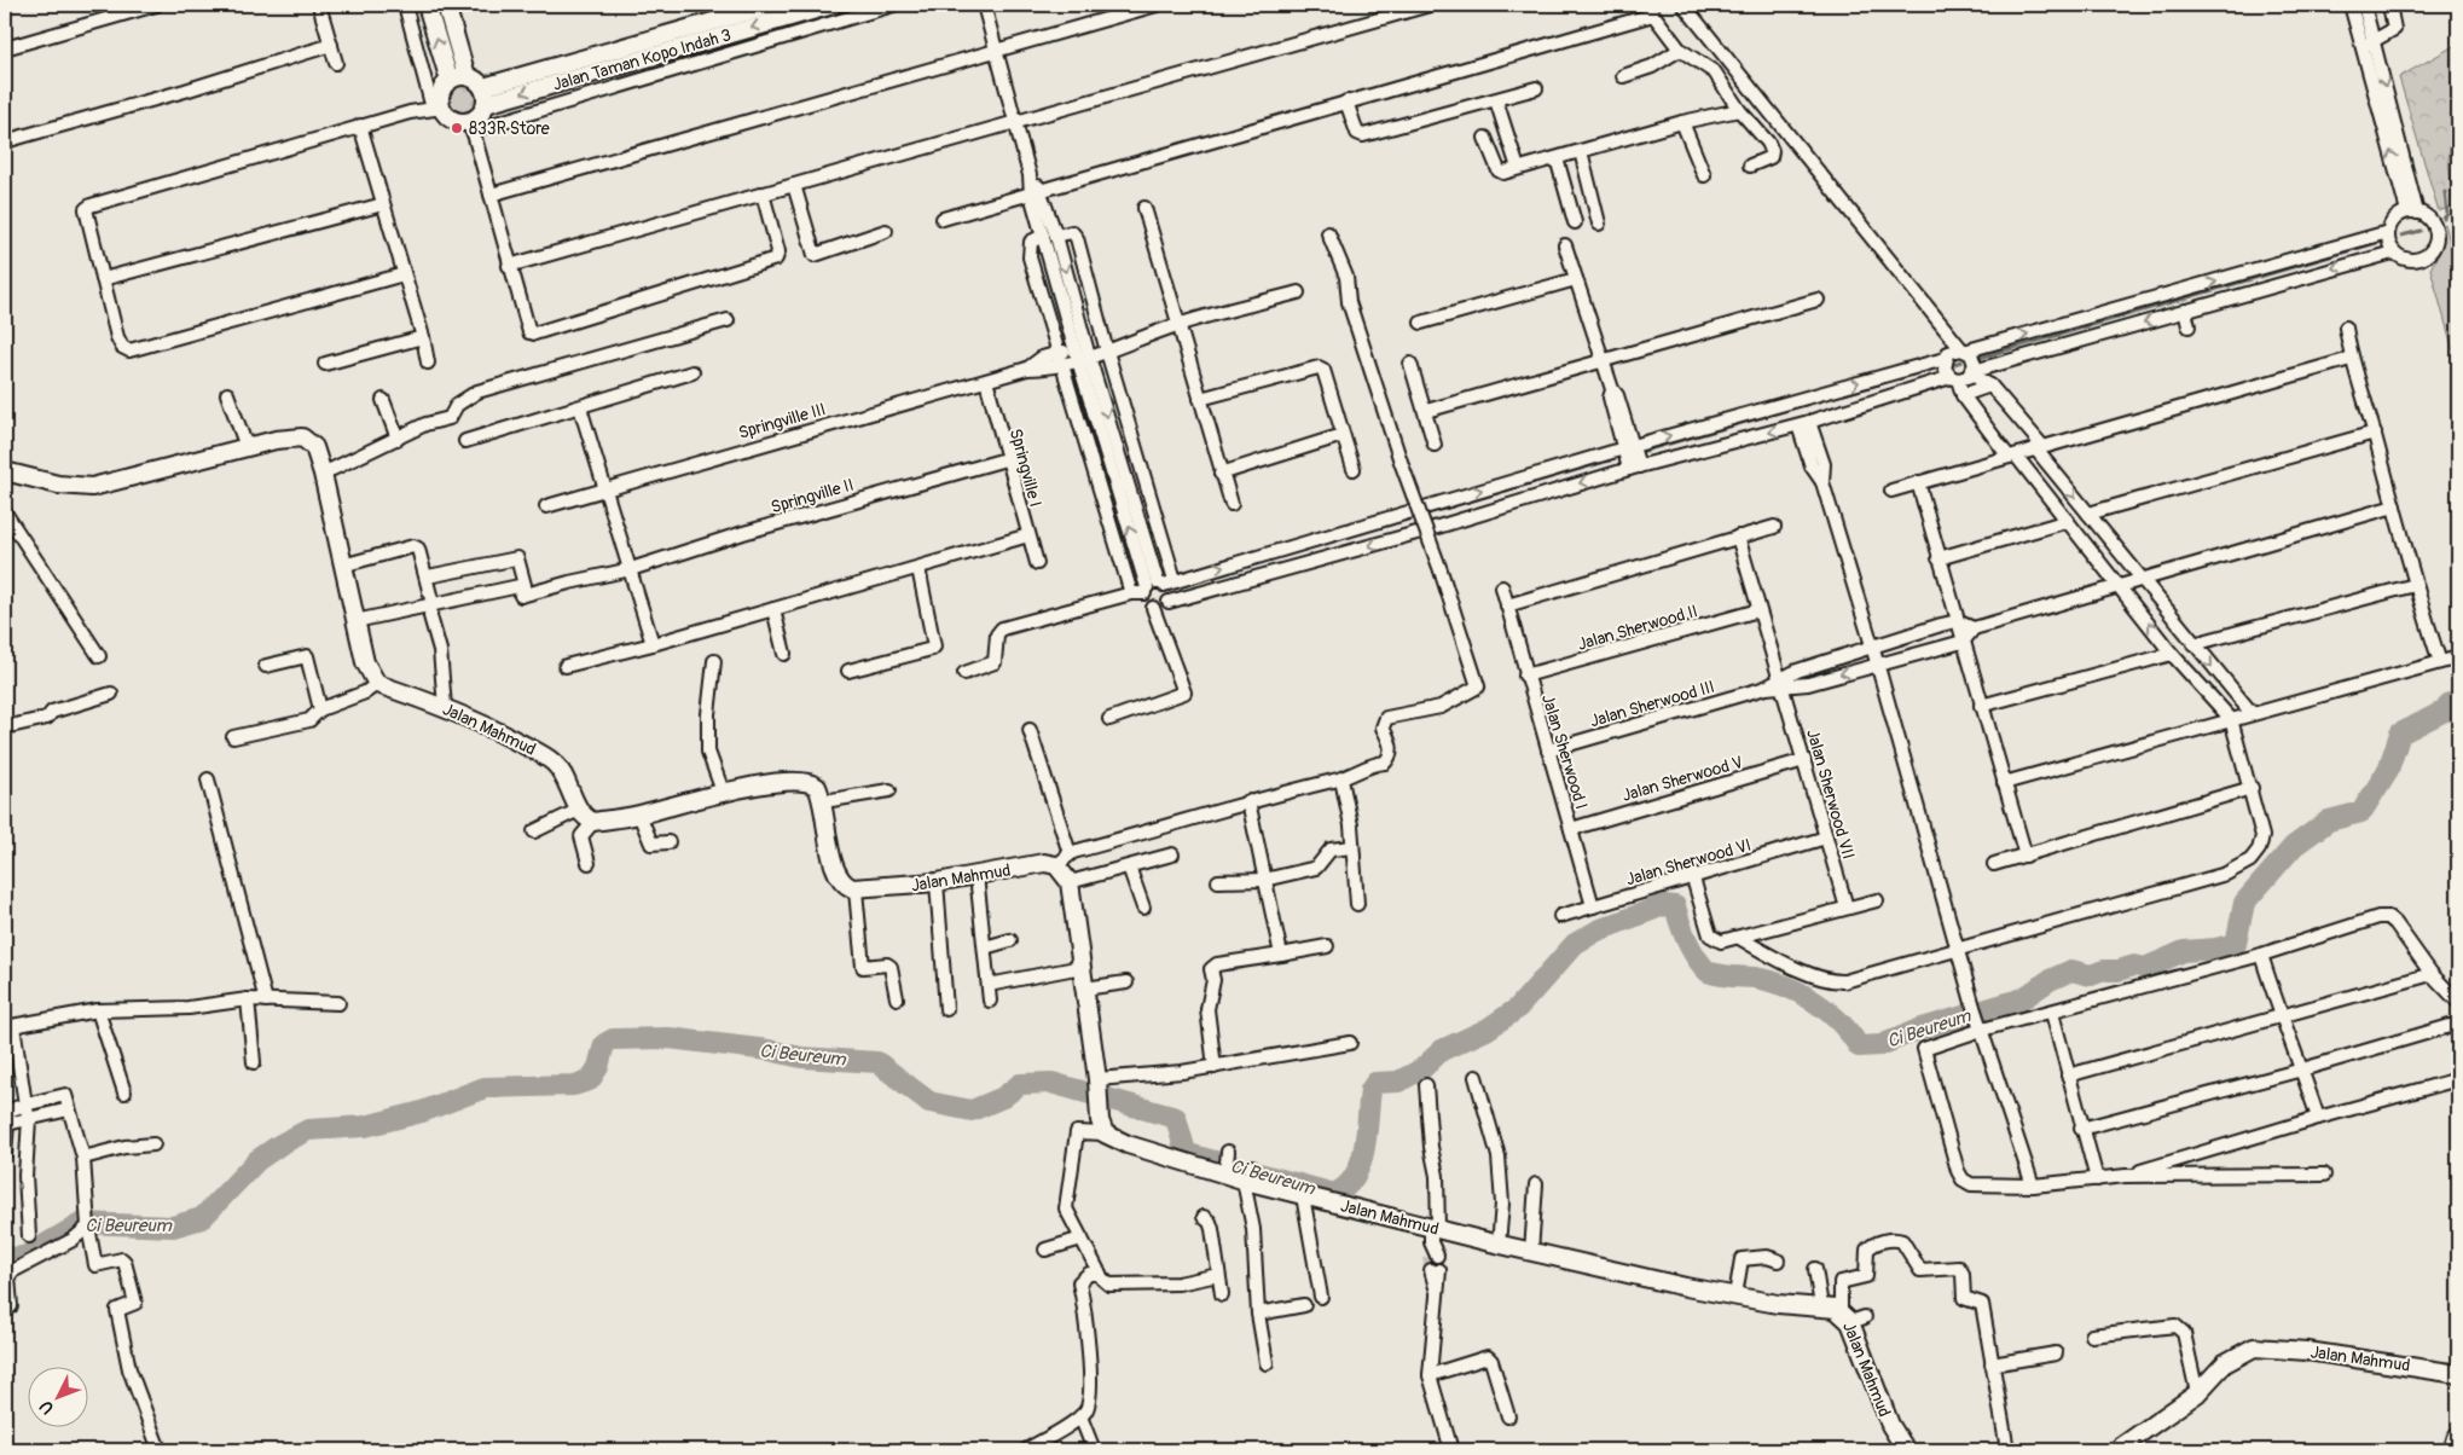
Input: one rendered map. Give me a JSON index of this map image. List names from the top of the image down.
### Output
{
  "streets": {
    "street": [
      "Jalan Taman Kopo Indah 3",
      "Springville III",
      "Springville I",
      "Springville II",
      "Jalan Sherwood II",
      "Jalan Sherwood III",
      "Jalan Mahmud",
      "Jalan Sherwood I",
      "Jalan Sherwood V",
      "Jalan Sherwood VII",
      "Jalan Sherwood VI"
    ]
  },
  "crossings": [
    ["Springville III", "Springville I"],
    ["Springville I", "Springville II"],
    ["Jalan Sherwood II", "Jalan Sherwood I"],
    ["Jalan Sherwood III", "Jalan Sherwood I"],
    ["Jalan Sherwood III", "Jalan Sherwood VII"],
    ["Jalan Sherwood I", "Jalan Sherwood V"],
    ["Jalan Sherwood I", "Jalan Sherwood VI"],
    ["Jalan Sherwood V", "Jalan Sherwood VII"],
    ["Jalan Sherwood VII", "Jalan Sherwood VI"]
  ],
  "water": ["Ci Beureum"],
  "places": ["833R Store"],
  "north": "bottom left"
}
